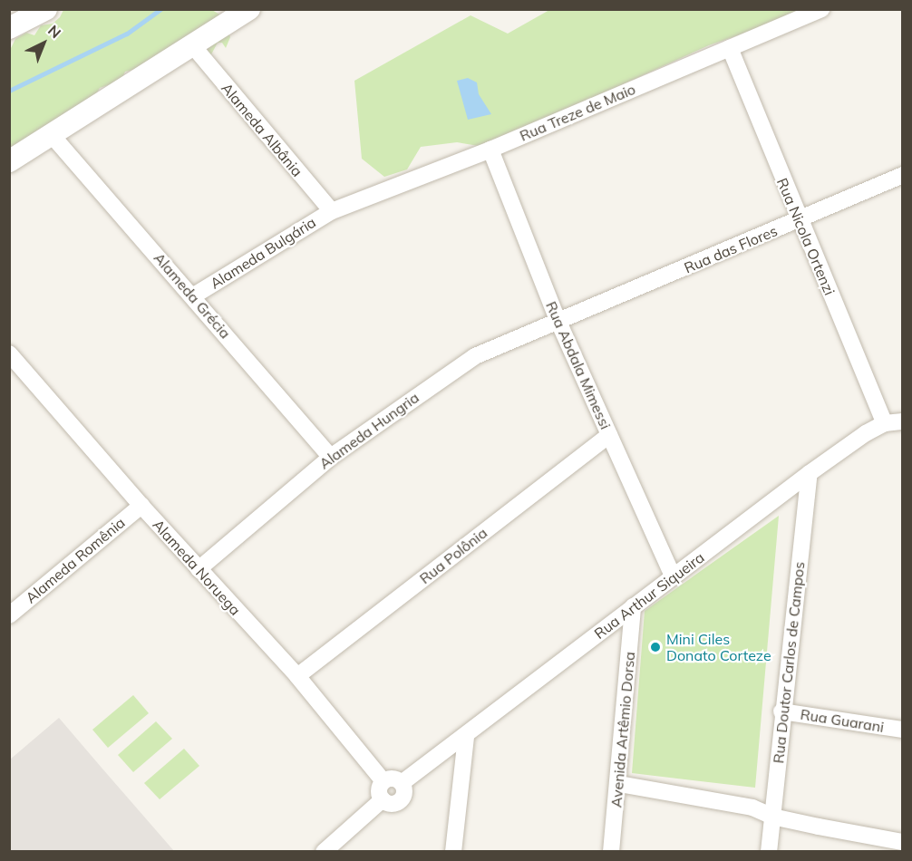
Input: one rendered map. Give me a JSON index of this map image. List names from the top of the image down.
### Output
{
  "streets": {
    "street": [
      "Rua Treze de Maio",
      "Alameda Albânia",
      "Rua Nicola Ortenzi",
      "Rua das Flores",
      "Alameda Bulgária",
      "Alameda Grécia",
      "Rua Abdala Mimessi",
      "Alameda Hungria",
      "Rua Polônia",
      "Alameda Romênia",
      "Alameda Noruega",
      "Rua Arthur Siqueira",
      "Rua Doutor Carlos de Campos",
      "Rua Guarani",
      "Avenida Artêmio Dorsa"
    ]
  },
  "crossings": [
    ["Rua Treze de Maio", "Alameda Albânia"],
    ["Rua Treze de Maio", "Rua Nicola Ortenzi"],
    ["Rua Treze de Maio", "Alameda Bulgária"],
    ["Rua Treze de Maio", "Rua Abdala Mimessi"],
    ["Alameda Albânia", "Alameda Bulgária"],
    ["Rua Nicola Ortenzi", "Rua das Flores"],
    ["Rua Nicola Ortenzi", "Rua Arthur Siqueira"],
    ["Rua das Flores", "Rua Abdala Mimessi"],
    ["Rua das Flores", "Alameda Hungria"],
    ["Alameda Bulgária", "Alameda Grécia"],
    ["Alameda Grécia", "Alameda Hungria"],
    ["Rua Abdala Mimessi", "Alameda Hungria"],
    ["Rua Abdala Mimessi", "Rua Polônia"],
    ["Rua Abdala Mimessi", "Rua Arthur Siqueira"],
    ["Alameda Hungria", "Alameda Noruega"],
    ["Rua Polônia", "Alameda Noruega"],
    ["Alameda Romênia", "Alameda Noruega"],
    ["Alameda Noruega", "Rua Arthur Siqueira"],
    ["Rua Arthur Siqueira", "Rua Doutor Carlos de Campos"],
    ["Rua Arthur Siqueira", "Avenida Artêmio Dorsa"],
    ["Rua Doutor Carlos de Campos", "Rua Guarani"]
  ],
  "places": ["Mini Ciles Donato Corteze"],
  "north": "top right"
}
